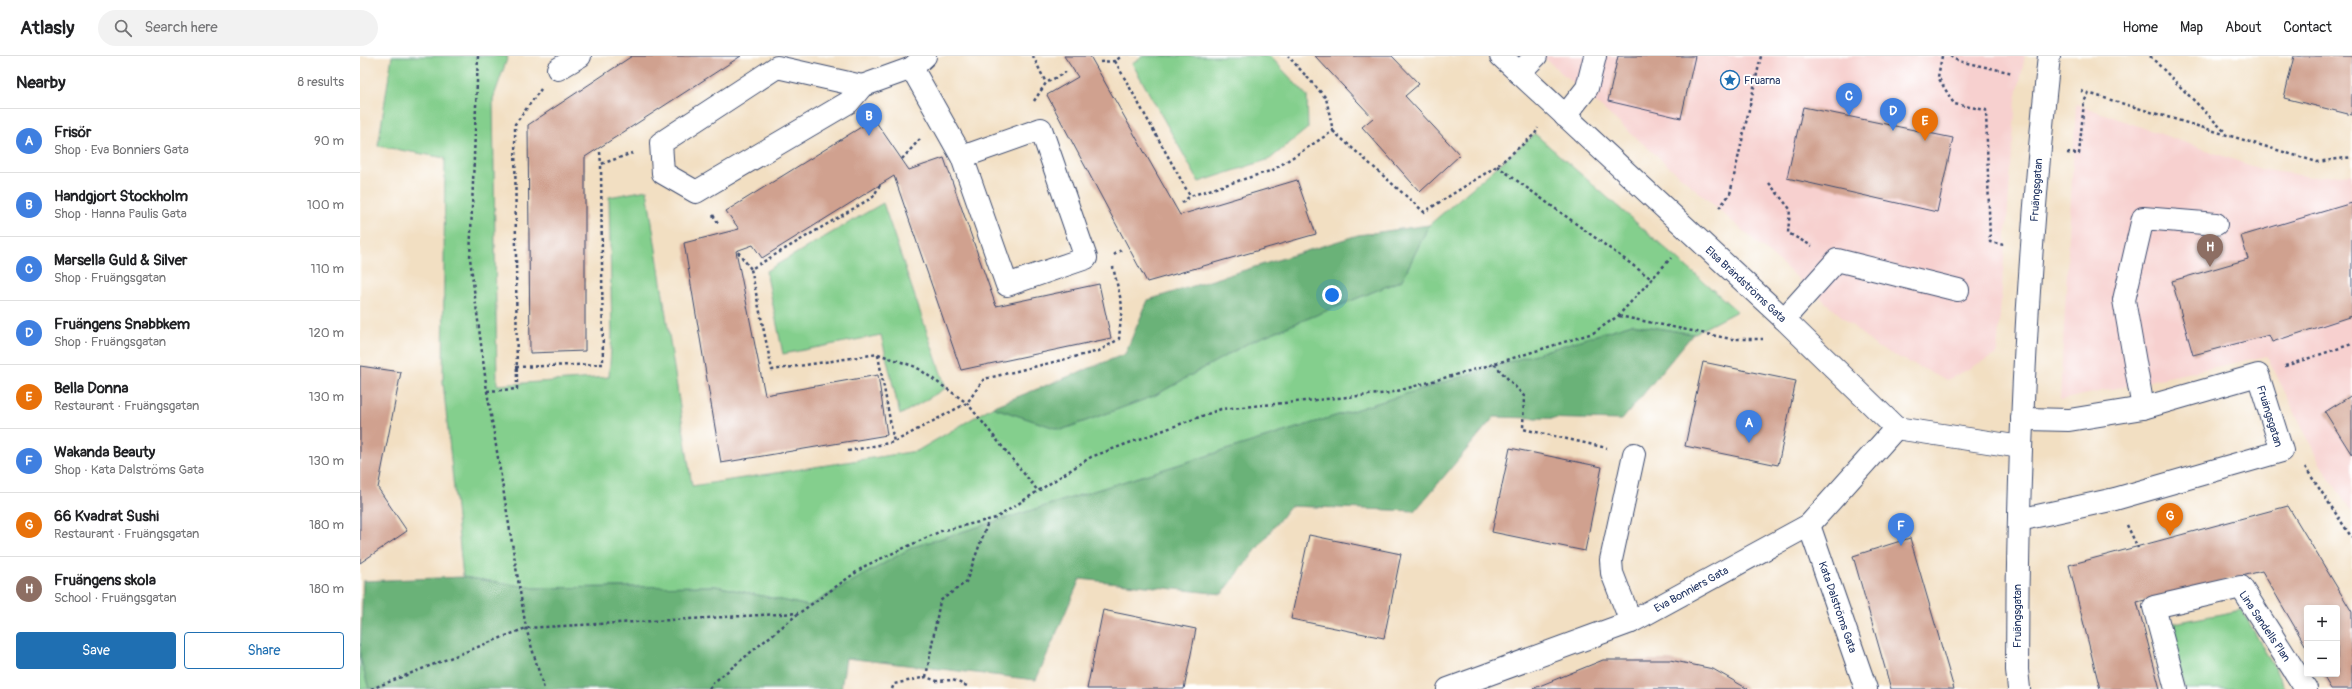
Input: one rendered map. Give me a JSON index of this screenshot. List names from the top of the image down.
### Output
{
  "streets": {
    "street": [
      "Fruängsgatan",
      "Elsa Brändströms Gata",
      "Eva Bonniers Gata",
      "Kata Dalströms Gata",
      "Lina Sandells Plan"
    ]
  },
  "crossings": [
    ["Elsa Brändströms Gata", "Eva Bonniers Gata"],
    ["Eva Bonniers Gata", "Kata Dalströms Gata"]
  ],
  "places": {
    "place": ["Fruarna"]
  },
  "page": {
    "header": "Atlasly",
    "search": "Search here",
    "nav": [
      "Home",
      "Map",
      "About",
      "Contact"
    ],
    "heading": ["Nearby", "8 results"],
    "pins": [
      "C",
      "D",
      "B",
      "E",
      "H",
      "A",
      "G",
      "F"
    ],
    "list": [
      {
        "mark": "A",
        "name": "Frisör",
        "note": "Shop · Eva Bonniers Gata",
        "value": "90 m"
      },
      {
        "mark": "B",
        "name": "Handgjort Stockholm",
        "note": "Shop · Hanna Paulis Gata",
        "value": "100 m"
      },
      {
        "mark": "C",
        "name": "Marsella Guld & Silver",
        "note": "Shop · Fruängsgatan",
        "value": "110 m"
      },
      {
        "mark": "D",
        "name": "Fruängens Snabbkem",
        "note": "Shop · Fruängsgatan",
        "value": "120 m"
      },
      {
        "mark": "E",
        "name": "Bella Donna",
        "note": "Restaurant · Fruängsgatan",
        "value": "130 m"
      },
      {
        "mark": "F",
        "name": "Wakanda Beauty",
        "note": "Shop · Kata Dalströms Gata",
        "value": "130 m"
      },
      {
        "mark": "G",
        "name": "66 Kvadrat Sushi",
        "note": "Restaurant · Fruängsgatan",
        "value": "180 m"
      },
      {
        "mark": "H",
        "name": "Fruängens skola",
        "note": "School · Fruängsgatan",
        "value": "180 m"
      }
    ],
    "map_buttons": ["+", "−"],
    "buttons": ["Save", "Share"]
  }
}
